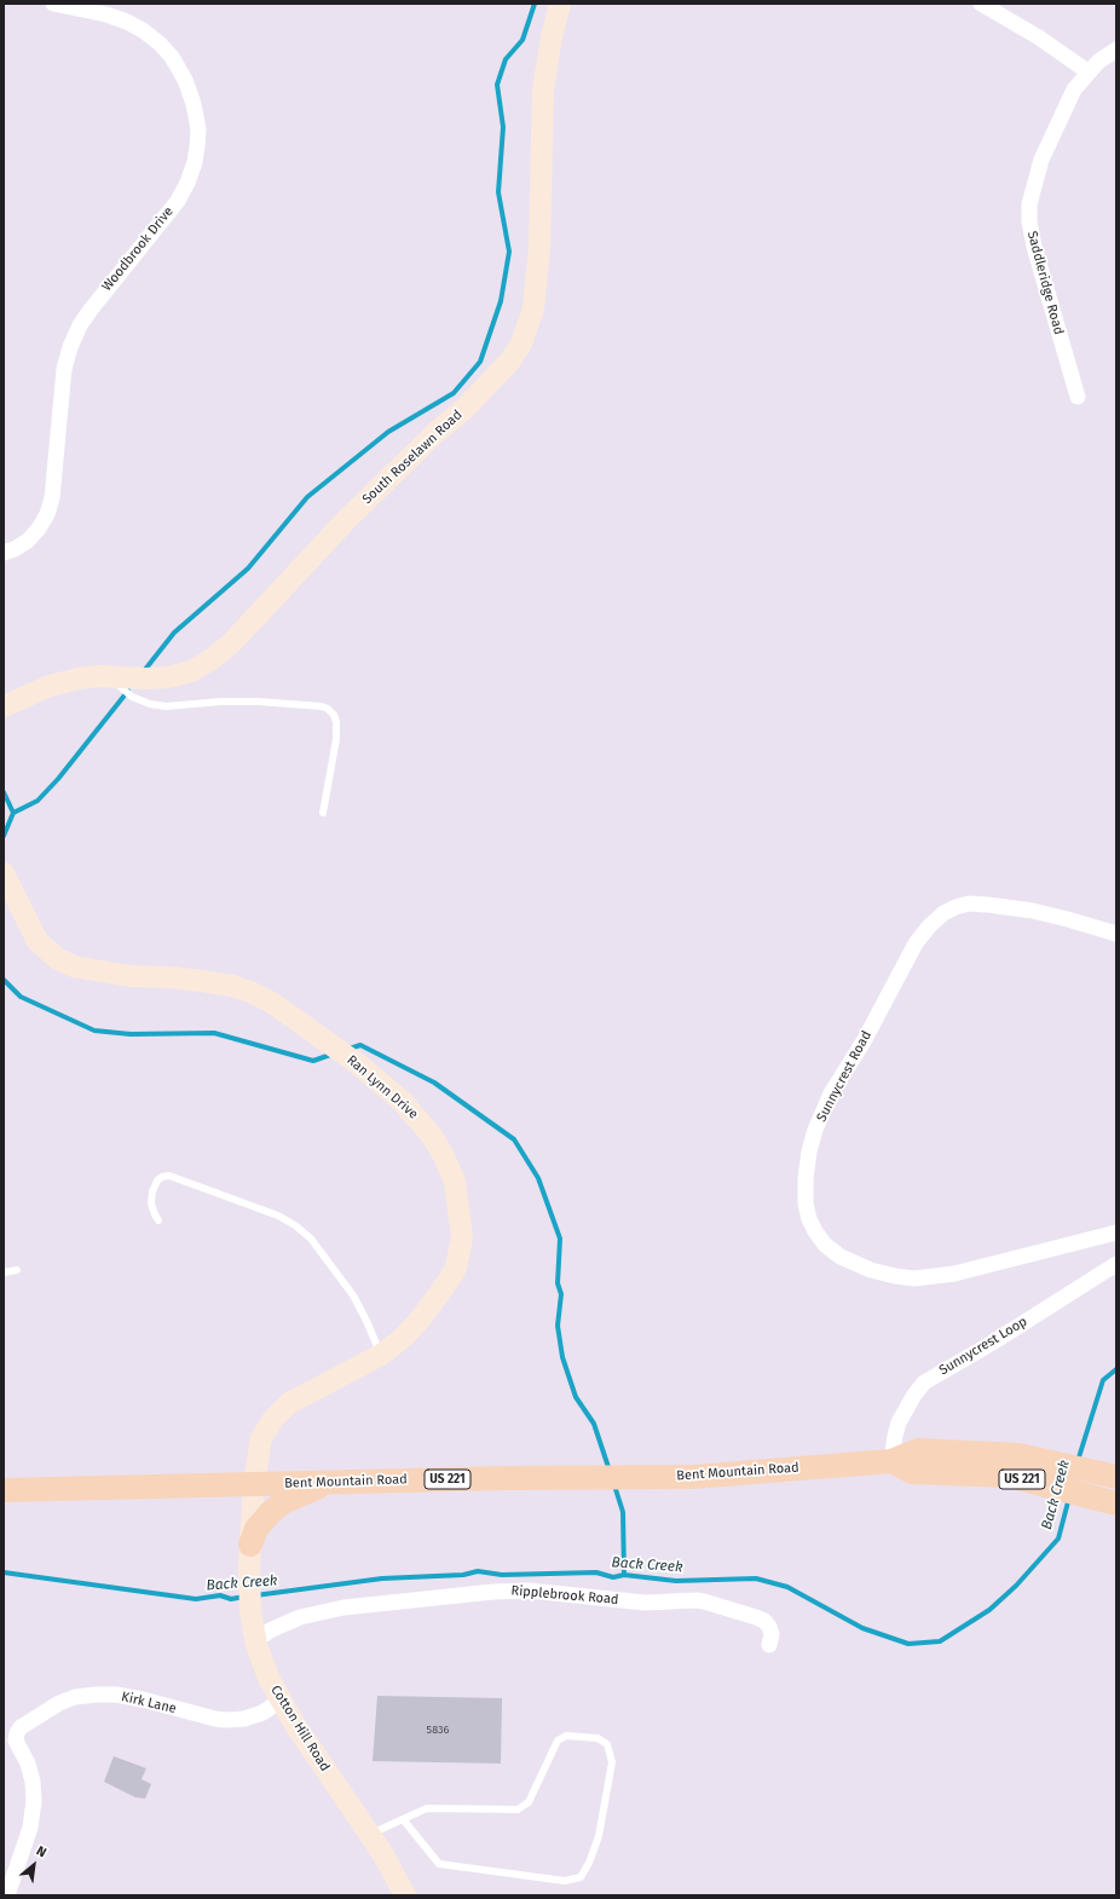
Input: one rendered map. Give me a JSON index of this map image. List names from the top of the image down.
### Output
{
  "streets": {
    "main road": ["Bent Mountain Road", "US 221"],
    "street": [
      "Woodbrook Drive",
      "Saddleridge Road",
      "South Roselawn Road",
      "Sunnycrest Road",
      "Ran Lynn Drive",
      "Sunnycrest Loop",
      "Ripplebrook Road",
      "Kirk Lane",
      "Cotton Hill Road"
    ]
  },
  "crossings": [
    ["Ran Lynn Drive", "Bent Mountain Road"],
    ["Ran Lynn Drive", "Cotton Hill Road"],
    ["Sunnycrest Loop", "Bent Mountain Road"],
    ["Sunnycrest Loop", "US 221"],
    ["Bent Mountain Road", "US 221"],
    ["Bent Mountain Road", "Cotton Hill Road"],
    ["Ripplebrook Road", "Cotton Hill Road"],
    ["Kirk Lane", "Cotton Hill Road"]
  ],
  "water": ["Back Creek"],
  "house_numbers": ["5836"],
  "north": "top right"
}
